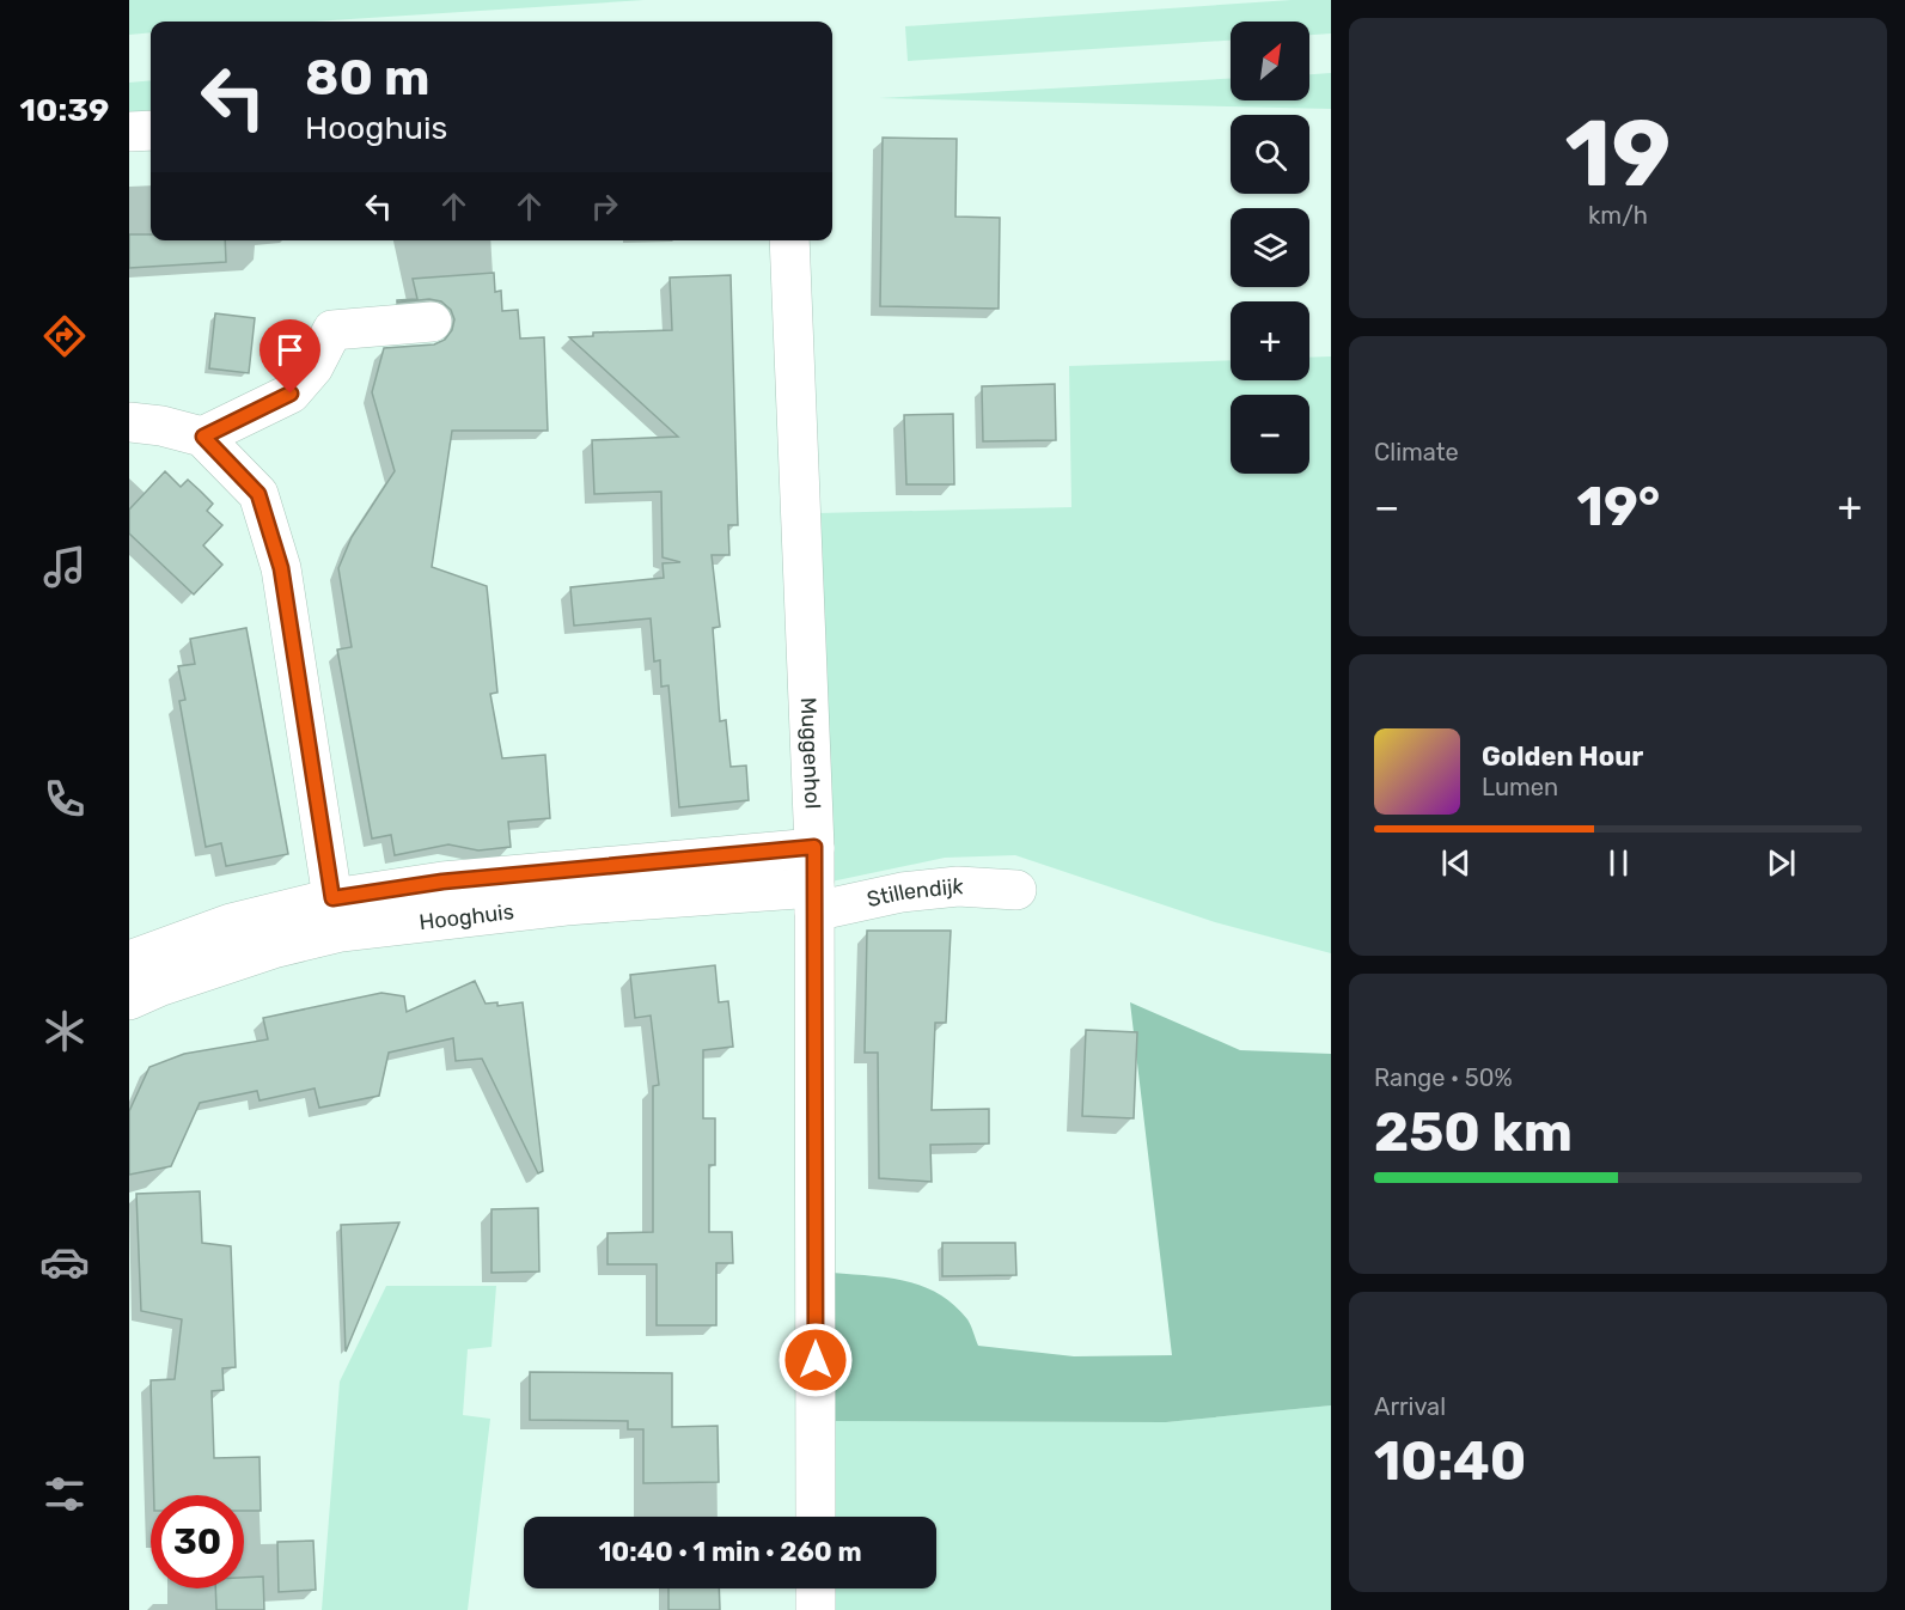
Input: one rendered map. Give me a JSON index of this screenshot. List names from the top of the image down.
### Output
{
  "streets": {
    "street": ["Muggenhol", "Stillendijk", "Hooghuis"]
  },
  "crossings": [
    ["Muggenhol", "Stillendijk"],
    ["Muggenhol", "Hooghuis"],
    ["Stillendijk", "Hooghuis"]
  ],
  "north": "top right",
  "page": {
    "tabs": "10:39",
    "tile": [
      ["19", "km/h"],
      "Climate",
      ["Range · 50%", "250 km"],
      ["Arrival", "10:40"]
    ],
    "map_buttons": ["+", "−"],
    "turn": ["80 m", "Hooghuis"],
    "heat": ["−", "19°", "+"],
    "song": ["Golden Hour", "Lumen"],
    "limit": "30",
    "trip": "10:40 · 1 min · 260 m"
  }
}
